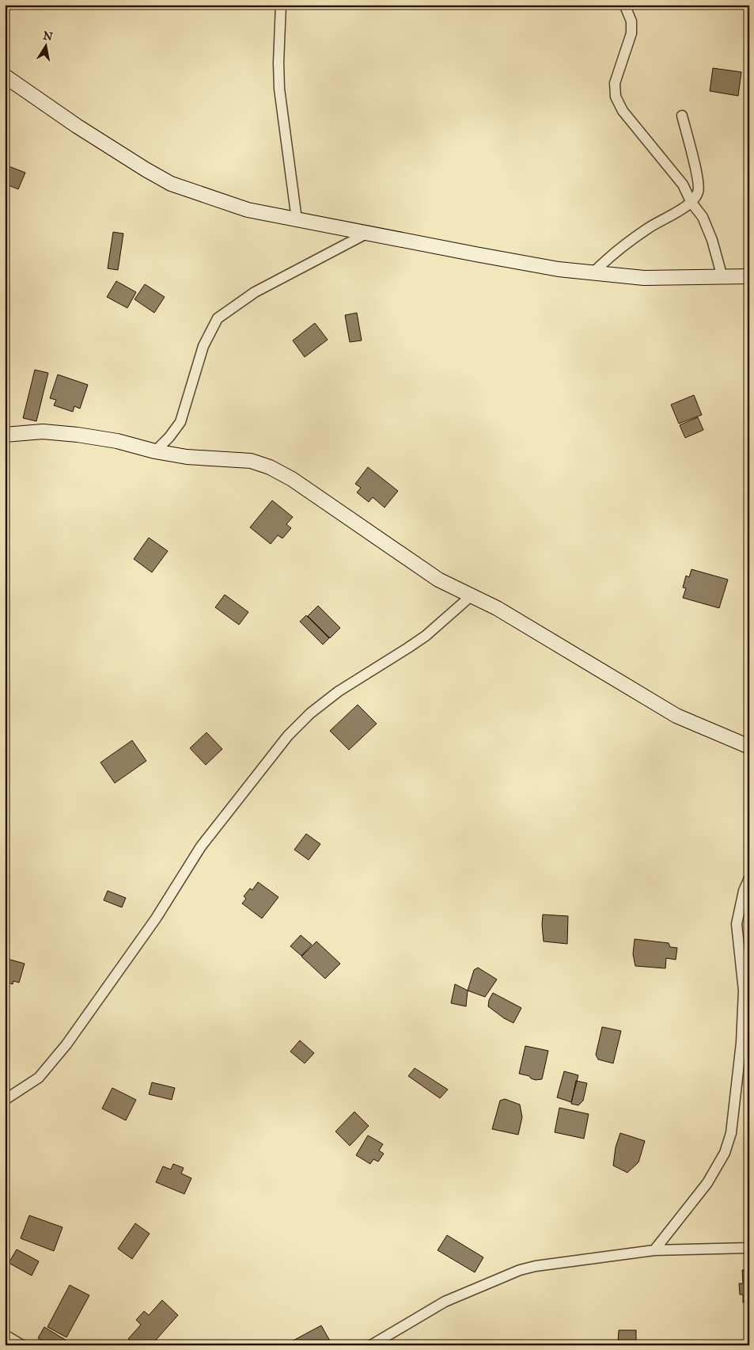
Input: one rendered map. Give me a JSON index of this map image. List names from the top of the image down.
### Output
{
  "north": "top"
}
